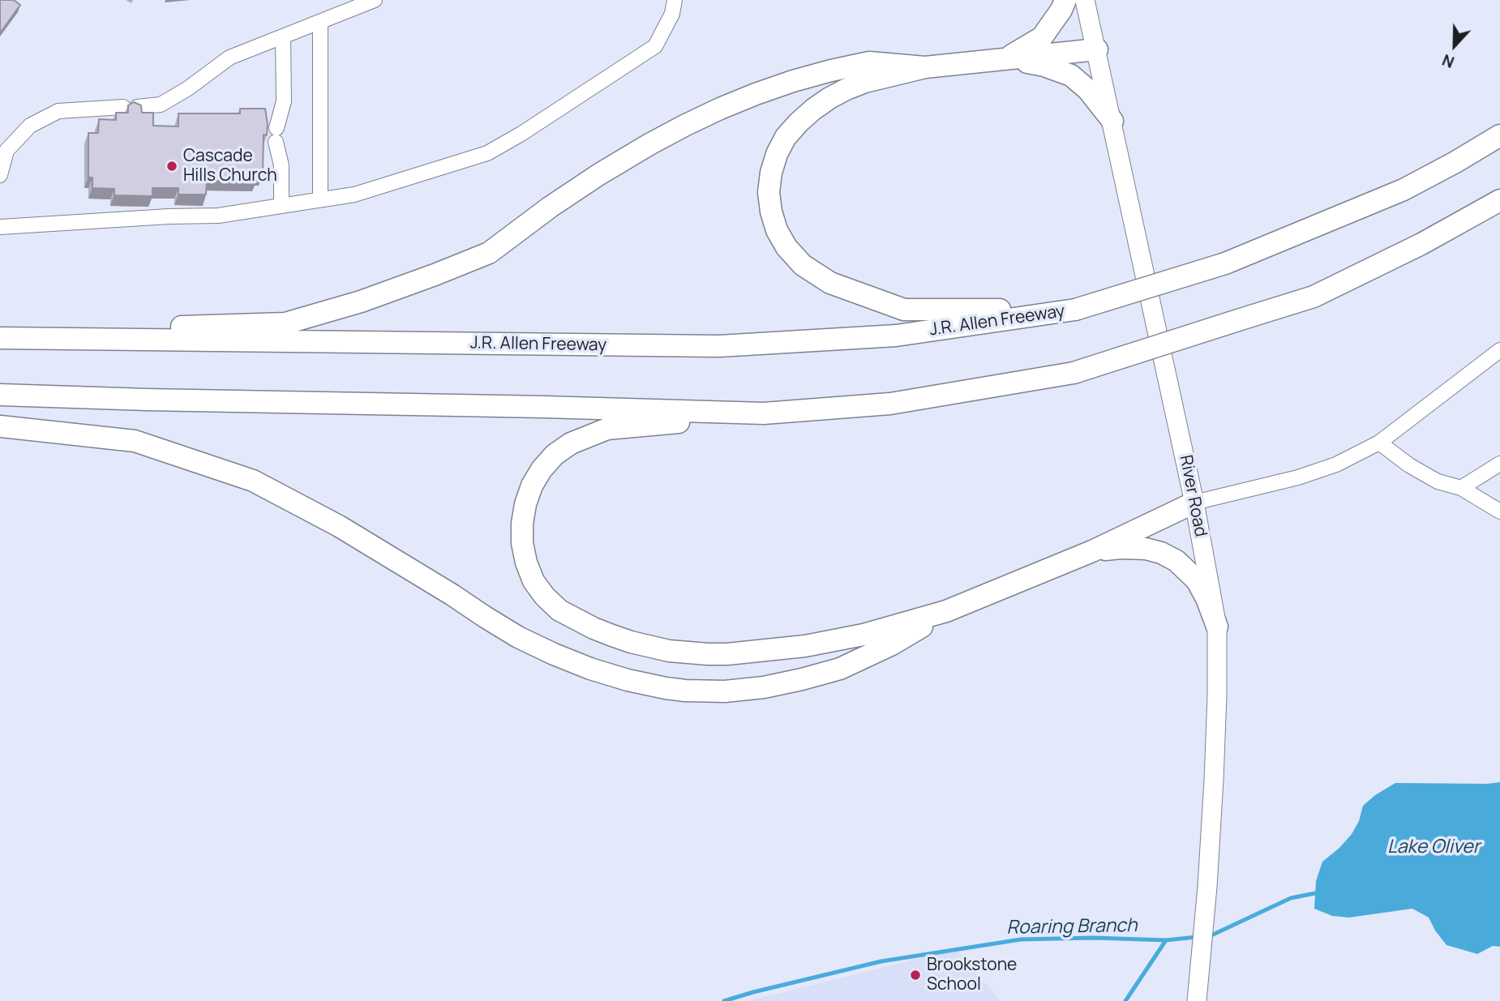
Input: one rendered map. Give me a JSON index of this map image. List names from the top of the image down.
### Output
{
  "streets": {
    "highway": ["J.R. Allen Freeway"],
    "main road": ["River Road"]
  },
  "water": ["Lake Oliver", "Roaring Branch"],
  "places": ["Cascade Hills Church", "Brookstone School"],
  "north": "bottom"
}
